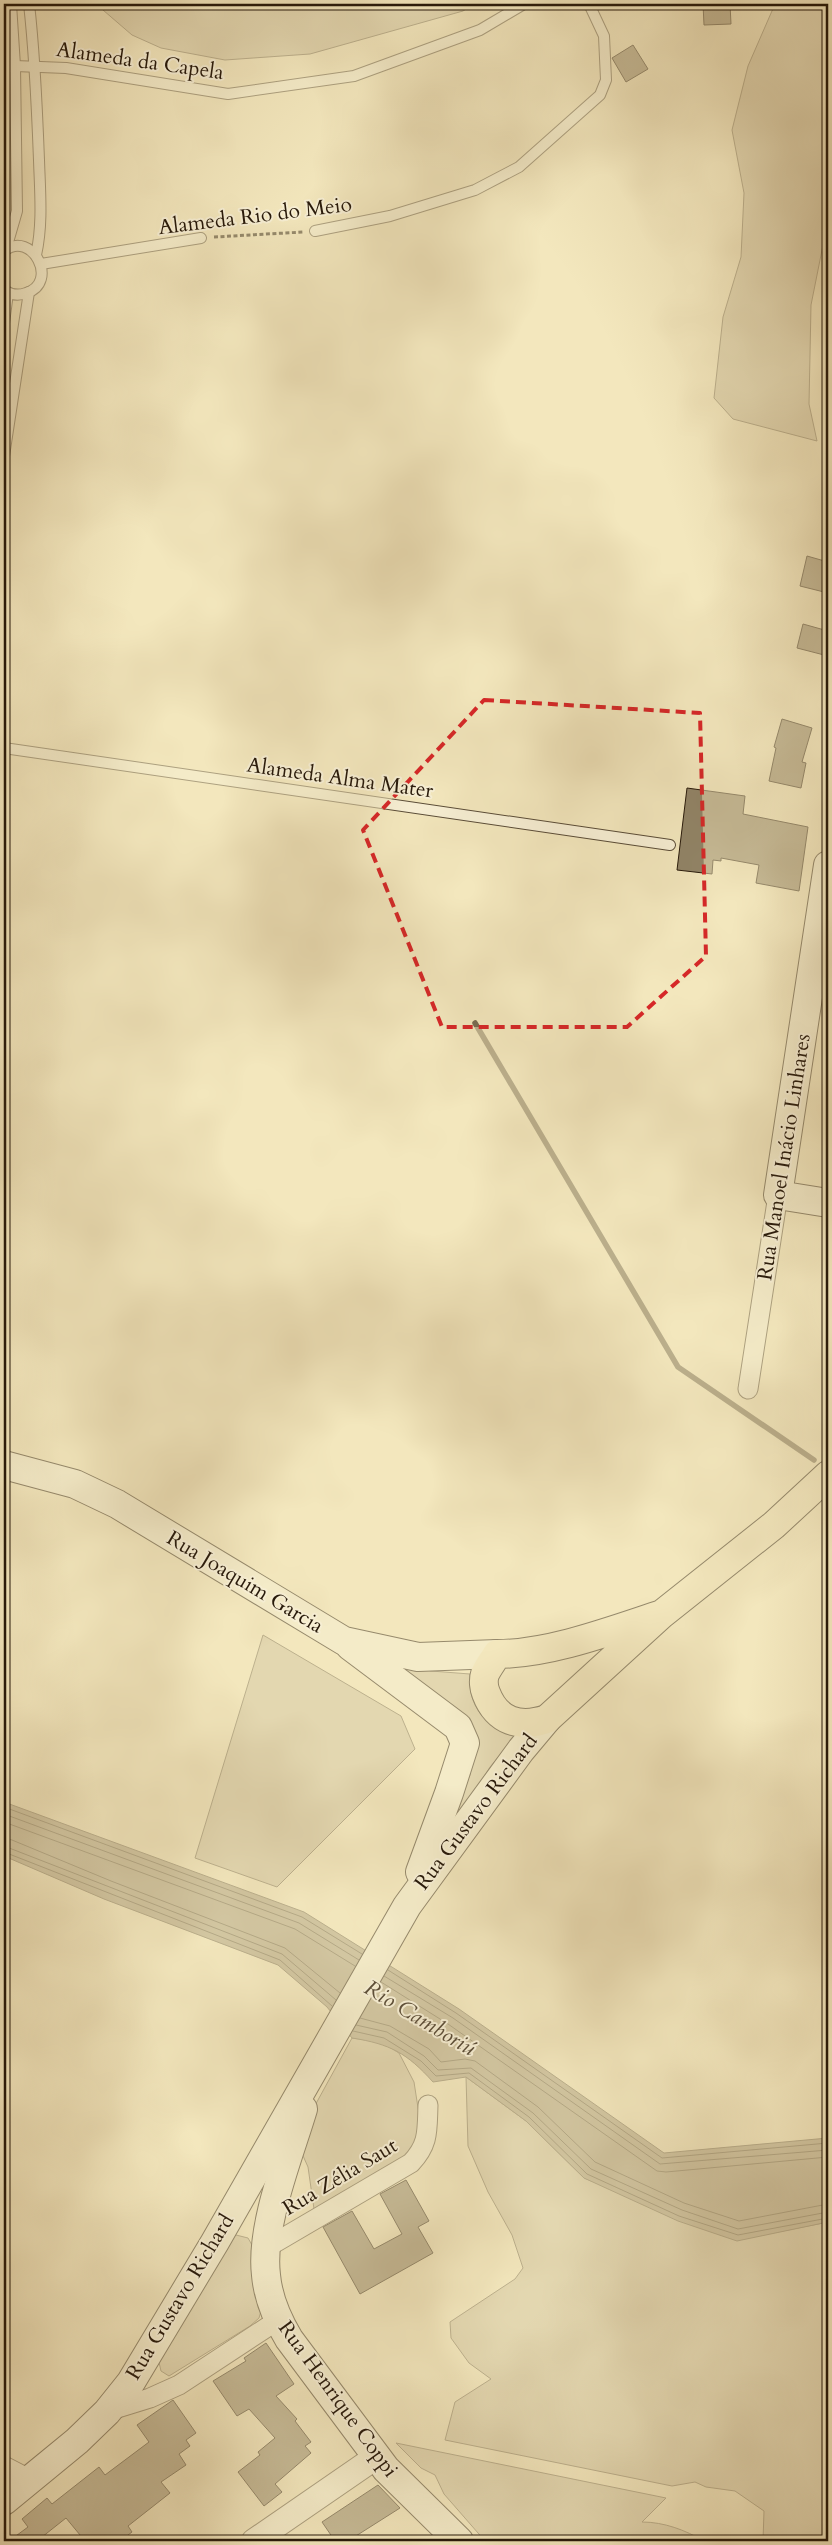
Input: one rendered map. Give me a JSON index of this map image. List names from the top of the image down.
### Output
{
  "streets": {
    "main road": [
      "Rua Manoel Inácio Linhares",
      "Rua Joaquim Garcia",
      "Rua Gustavo Richard",
      "Rua Henrique Coppi"
    ],
    "street": ["Rua Zélia Saut"],
    "lane": ["Alameda da Capela", "Alameda Rio do Meio", "Alameda Alma Mater"]
  },
  "crossings": [
    ["Rua Joaquim Garcia", "Rua Gustavo Richard"],
    ["Rua Gustavo Richard", "Rua Zélia Saut"],
    ["Rua Gustavo Richard", "Rua Henrique Coppi"],
    ["Rua Zélia Saut", "Rua Henrique Coppi"]
  ],
  "water": ["Rio Camboriú"]
}
